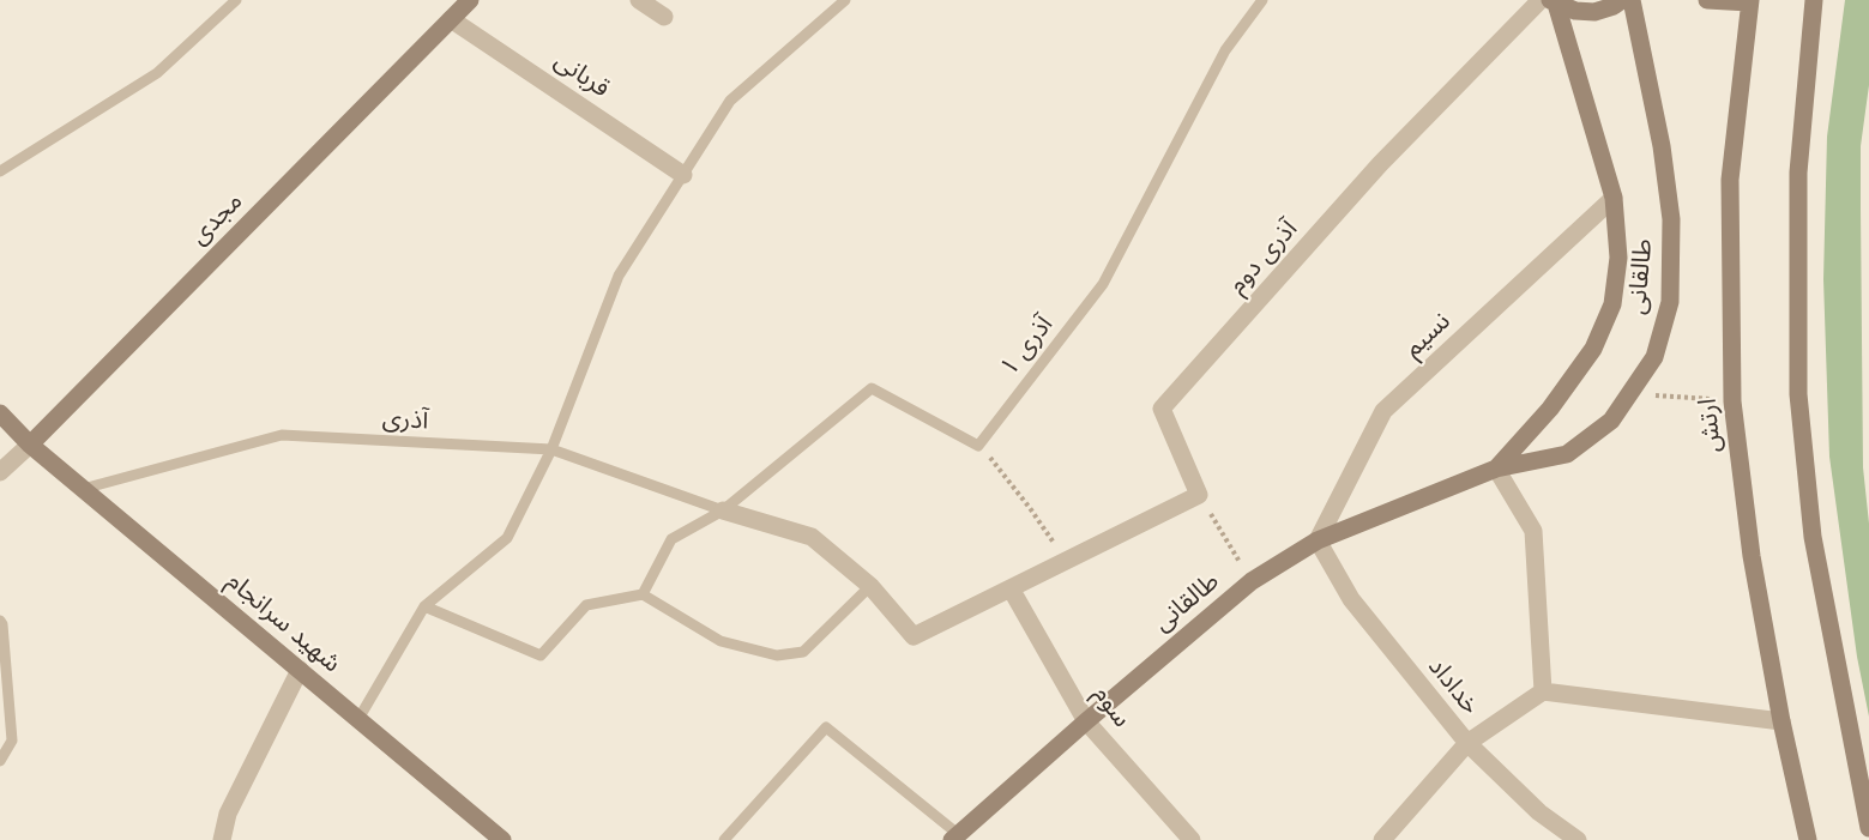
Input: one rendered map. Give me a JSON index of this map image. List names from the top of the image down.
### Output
{
  "streets": {
    "main road": [
      "مجدی",
      "طالقانی",
      "ارتش",
      "شهید سرانجام"
    ],
    "street": [
      "قربانی",
      "آذری دوم",
      "نسیم",
      "خداداد",
      "سوم"
    ],
    "lane": ["آذری ۱", "آذری"]
  },
  "crossings": [
    ["قربانی", "مجدی"],
    ["مجدی", "شهید سرانجام"],
    ["آذری دوم", "طالقانی"],
    ["طالقانی", "نسیم"],
    ["طالقانی", "خداداد"],
    ["طالقانی", "سوم"],
    ["نسیم", "خداداد"],
    ["آذری", "شهید سرانجام"]
  ]
}
